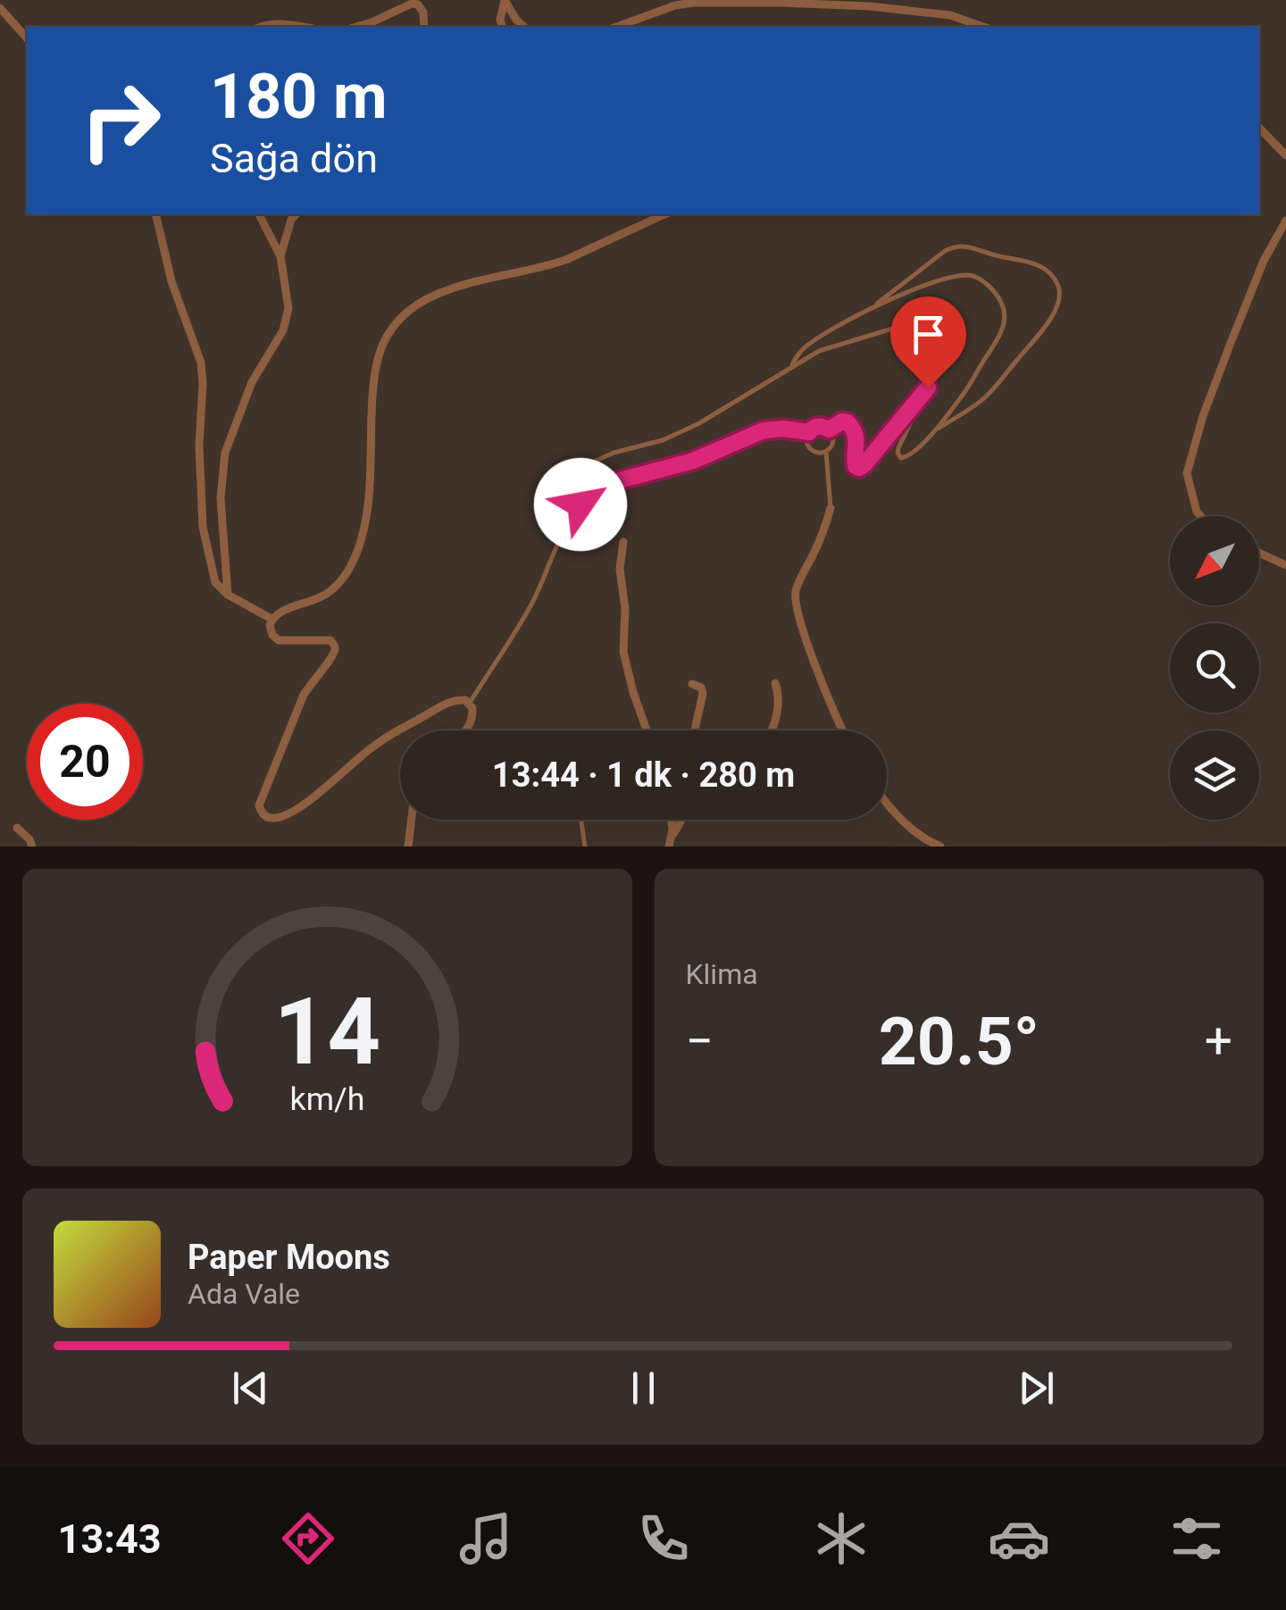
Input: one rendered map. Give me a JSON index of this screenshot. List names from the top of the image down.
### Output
{
  "north": "bottom left",
  "page": {
    "turn": ["180 m", "Sağa dön"],
    "limit": "20",
    "trip": "13:44 · 1 dk · 280 m",
    "tile": "Klima",
    "heat": ["−", "20.5°", "+"],
    "song": ["Paper Moons", "Ada Vale"],
    "tabs": "13:43",
    "gauge": ["14", "km/h"]
  }
}
